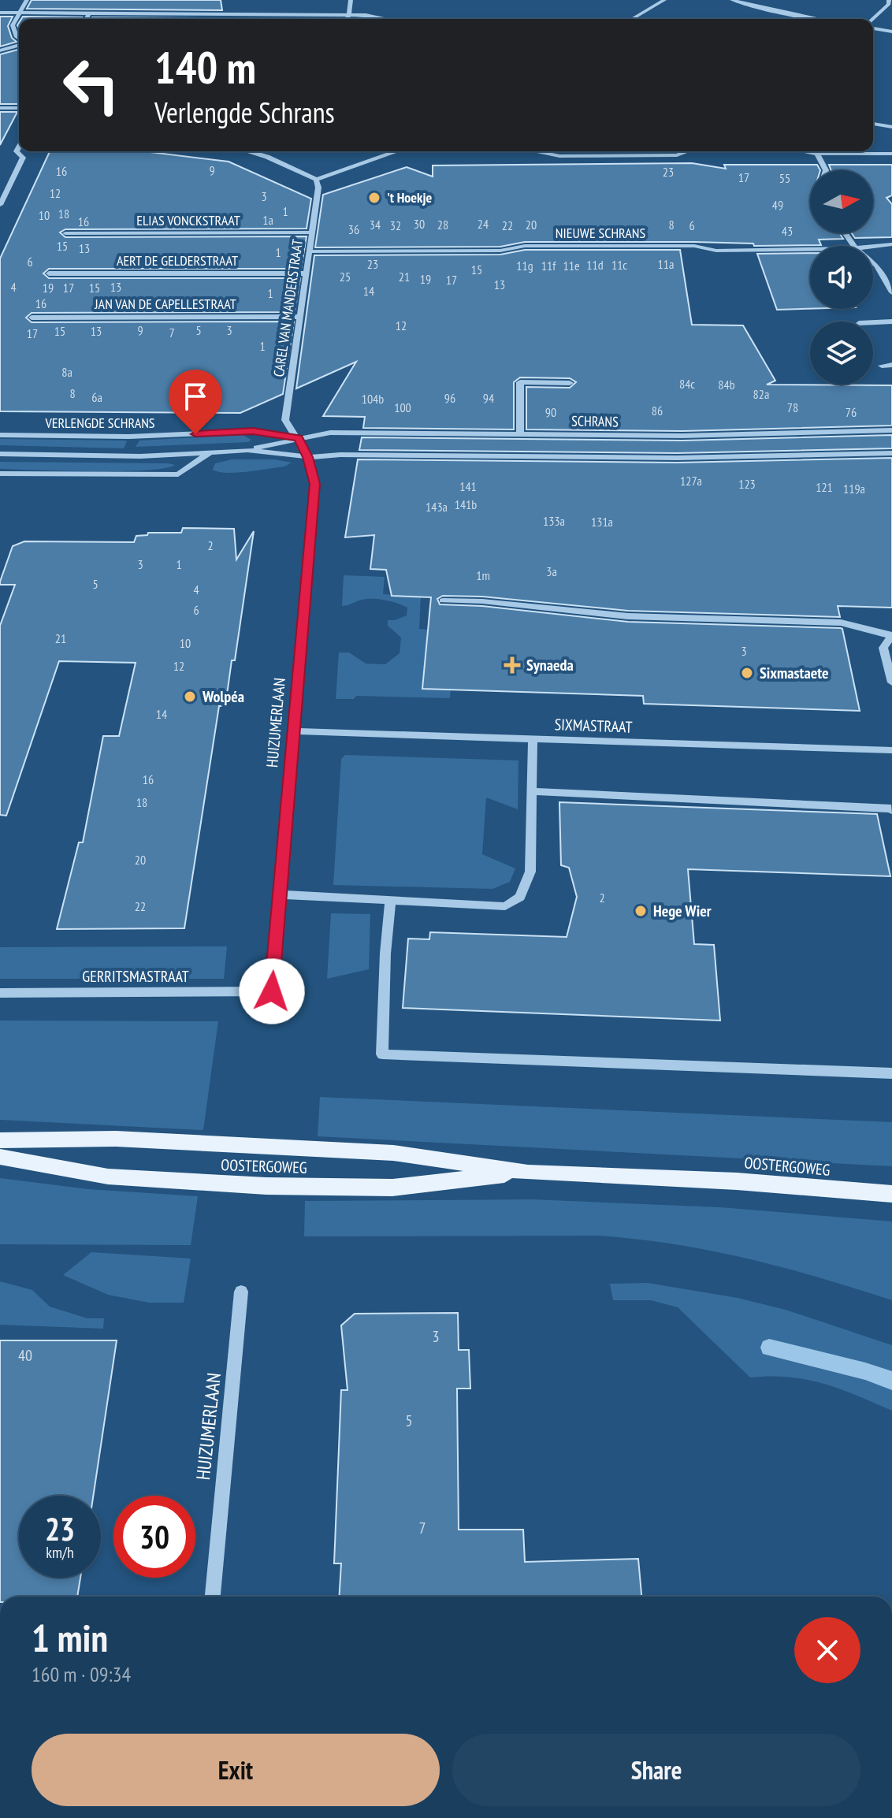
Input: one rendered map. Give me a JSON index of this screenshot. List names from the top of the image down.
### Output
{
  "streets": {
    "main road": ["OOSTERGOWEG"],
    "street": [
      "ELIAS VONCKSTRAAT",
      "NIEUWE SCHRANS",
      "AERT DE GELDERSTRAAT",
      "JAN VAN DE CAPELLESTRAAT",
      "CAREL VAN MANDERSTRAAT",
      "SCHRANS",
      "VERLENGDE SCHRANS",
      "HUIZUMERLAAN",
      "SIXMASTRAAT",
      "GERRITSMASTRAAT"
    ]
  },
  "crossings": [
    ["ELIAS VONCKSTRAAT", "CAREL VAN MANDERSTRAAT"],
    ["NIEUWE SCHRANS", "CAREL VAN MANDERSTRAAT"],
    ["AERT DE GELDERSTRAAT", "CAREL VAN MANDERSTRAAT"],
    ["JAN VAN DE CAPELLESTRAAT", "CAREL VAN MANDERSTRAAT"],
    ["CAREL VAN MANDERSTRAAT", "SCHRANS"],
    ["CAREL VAN MANDERSTRAAT", "VERLENGDE SCHRANS"],
    ["CAREL VAN MANDERSTRAAT", "HUIZUMERLAAN"],
    ["SCHRANS", "VERLENGDE SCHRANS"],
    ["VERLENGDE SCHRANS", "HUIZUMERLAAN"],
    ["HUIZUMERLAAN", "SIXMASTRAAT"],
    ["HUIZUMERLAAN", "GERRITSMASTRAAT"]
  ],
  "places": {
    "other": [
      "'t Hoekje",
      "Sixmastaete",
      "Wolpéa",
      "Hege Wier"
    ],
    "health": ["Synaeda"]
  },
  "house_numbers": [
    "9",
    "16",
    "23",
    "17",
    "55",
    "12",
    "3",
    "49",
    "1",
    "18",
    "10",
    "1a",
    "16",
    "30",
    "24",
    "34",
    "28",
    "20",
    "8",
    "32",
    "22",
    "6",
    "36",
    "43",
    "15",
    "13",
    "1",
    "6",
    "23",
    "11a",
    "11d",
    "11c",
    "11g",
    "11f",
    "11e",
    "15",
    "25",
    "21",
    "19",
    "17",
    "13",
    "4",
    "13",
    "19",
    "17",
    "15",
    "14",
    "1",
    "16",
    "12",
    "9",
    "5",
    "3",
    "15",
    "13",
    "7",
    "17",
    "1",
    "8a",
    "84c",
    "84b",
    "8",
    "82a",
    "6a",
    "96",
    "94",
    "104b",
    "100",
    "78",
    "86",
    "90",
    "76",
    "127a",
    "123",
    "141",
    "121",
    "119a",
    "141b",
    "143a",
    "133a",
    "131a",
    "2",
    "3",
    "1",
    "3a",
    "1m",
    "5",
    "4",
    "6",
    "21",
    "10",
    "3",
    "12",
    "14",
    "16",
    "18",
    "20",
    "2",
    "22",
    "3",
    "40",
    "5",
    "7"
  ],
  "north": "right",
  "page": {
    "turn": ["140 m", "Verlengde Schrans"],
    "speed": "23 km/h",
    "limit": "30",
    "heading": ["1 min", "160 m · 09:34"],
    "buttons": ["Exit", "Share"]
  }
}
